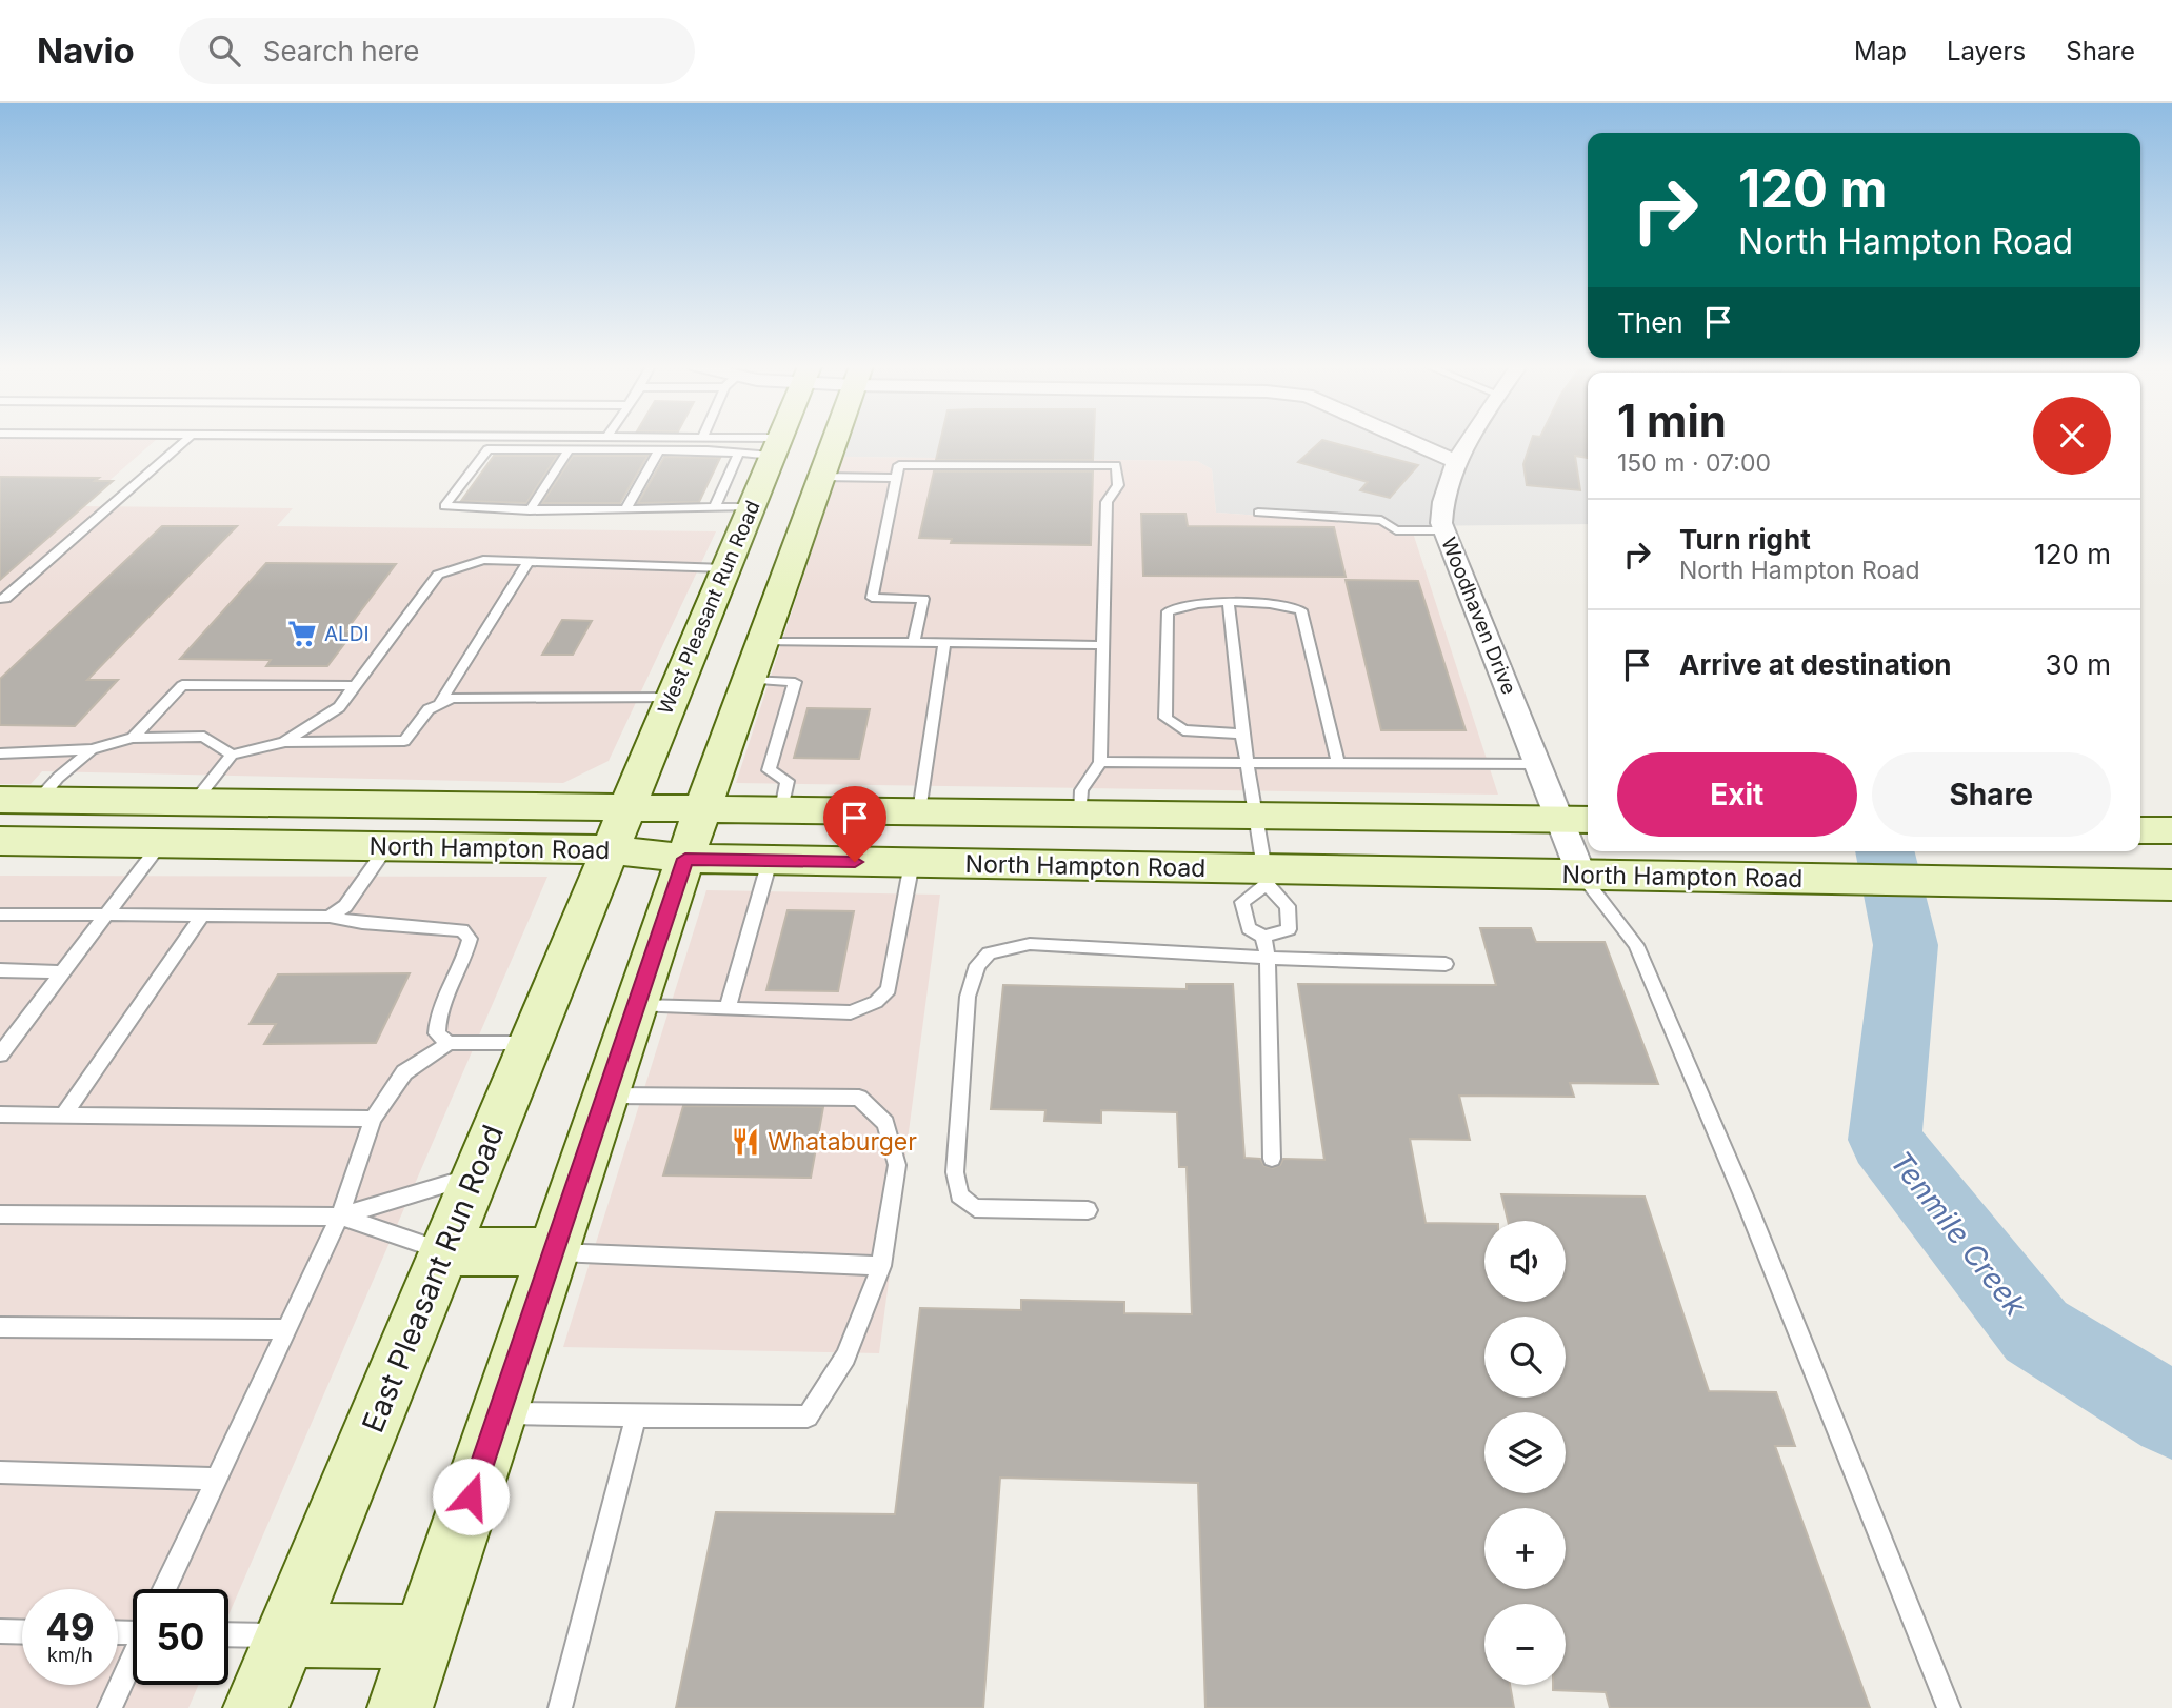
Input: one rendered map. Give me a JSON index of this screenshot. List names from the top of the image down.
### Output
{
  "streets": {
    "main road": ["West Pleasant Run Road", "North Hampton Road", "East Pleasant Run Road"],
    "street": ["Woodhaven Drive"]
  },
  "crossings": [
    ["West Pleasant Run Road", "North Hampton Road"],
    ["West Pleasant Run Road", "East Pleasant Run Road"],
    ["Woodhaven Drive", "North Hampton Road"],
    ["North Hampton Road", "East Pleasant Run Road"]
  ],
  "water": ["Tenmile Creek"],
  "places": {
    "supermarket": ["ALDI"],
    "restaurant": ["Whataburger"]
  },
  "page": {
    "header": "Navio",
    "search": "Search here",
    "nav": ["Map", "Layers", "Share"],
    "turn": ["120 m", "North Hampton Road"],
    "then": "Then",
    "heading": ["1 min", "150 m · 07:00"],
    "list": [
      {
        "name": "Turn right",
        "note": "North Hampton Road",
        "value": "120 m"
      },
      {
        "name": "Arrive at destination",
        "value": "30 m"
      }
    ],
    "buttons": ["Exit", "Share"],
    "map_buttons": ["+", "−"],
    "speed": "49 km/h",
    "limit": "50"
  }
}
